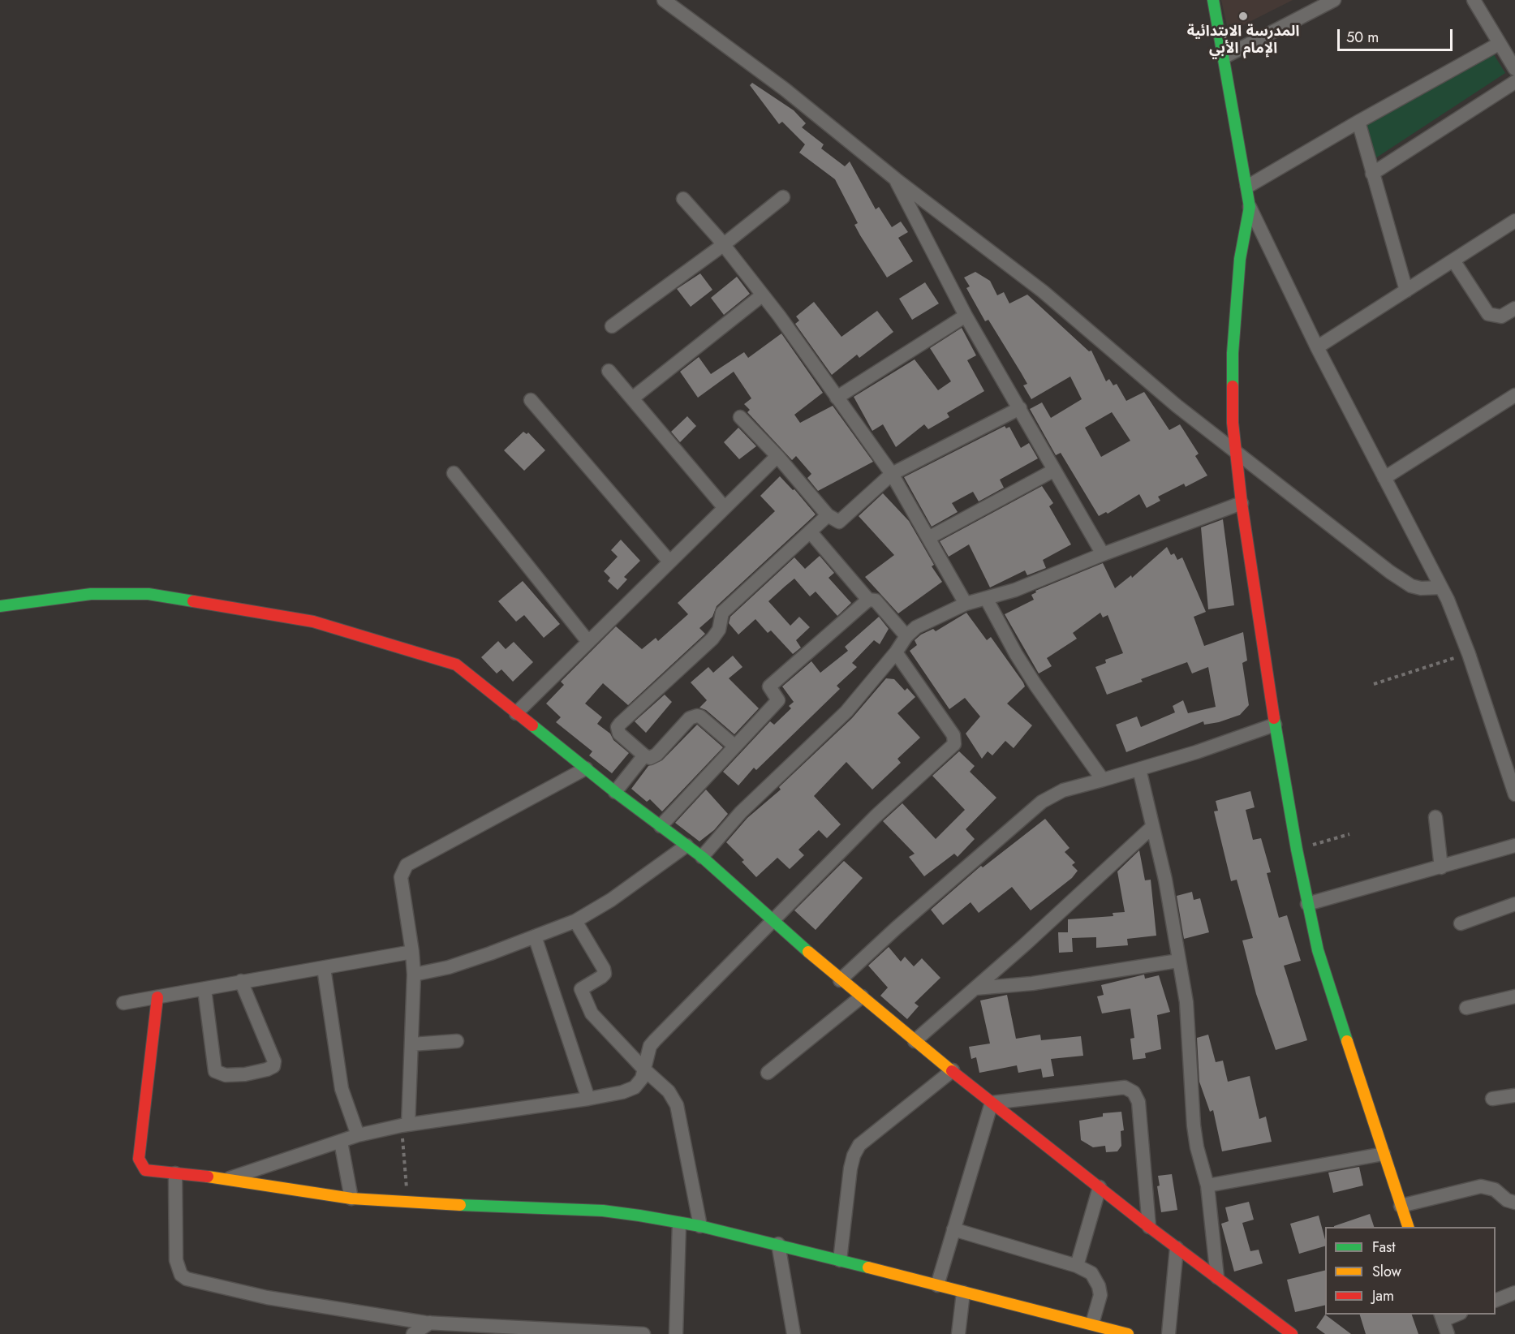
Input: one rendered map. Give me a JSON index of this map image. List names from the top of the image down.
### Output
{
  "places": ["المدرسة الابتدائية الإمام الأبي"],
  "legend": ["Fast", "Slow", "Jam"],
  "scale_bar": "50 m"
}
